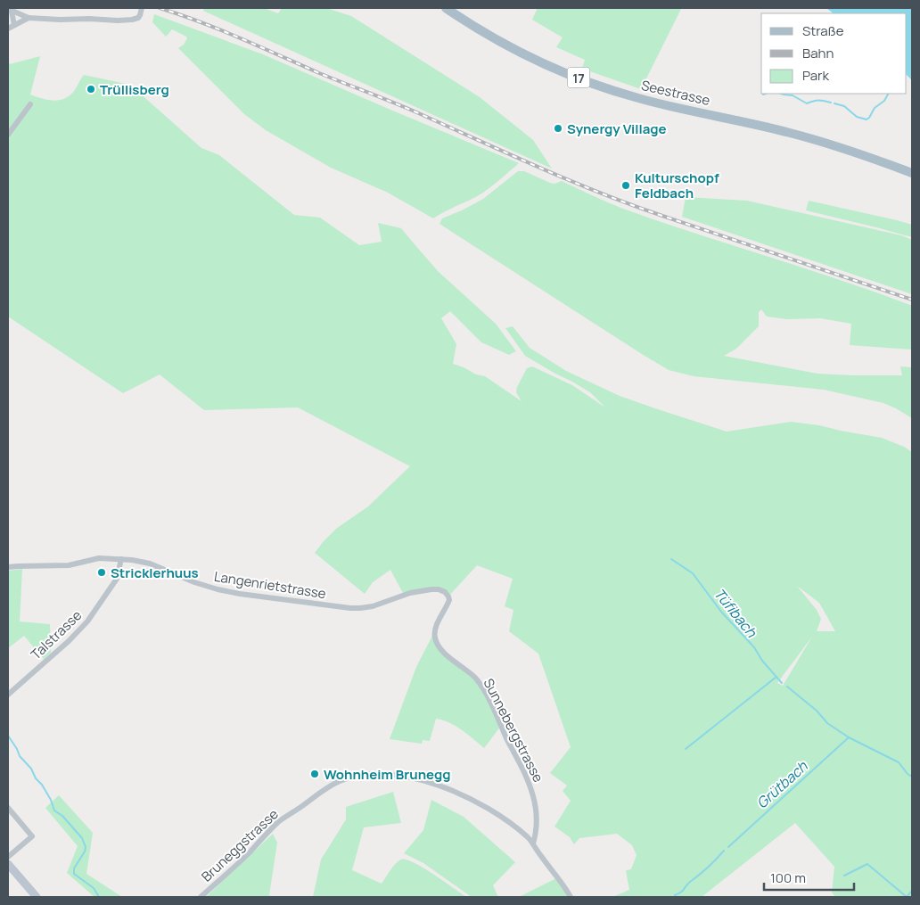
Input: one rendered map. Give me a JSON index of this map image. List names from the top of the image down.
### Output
{
  "streets": {
    "main road": ["17", "Seestrasse"],
    "street": [
      "Langenrietstrasse",
      "Talstrasse",
      "Sunnebergstrasse",
      "Bruneggstrasse"
    ]
  },
  "crossings": [
    ["Langenrietstrasse", "Talstrasse"],
    ["Langenrietstrasse", "Sunnebergstrasse"],
    ["Sunnebergstrasse", "Bruneggstrasse"]
  ],
  "water": ["Tüfibach", "Grütbach"],
  "places": [
    "Trüllisberg",
    "Synergy Village",
    "Kulturschopf Feldbach",
    "Stricklerhuus",
    "Wohnheim Brunegg"
  ],
  "legend": ["Straße", "Bahn", "Park"],
  "scale_bar": "100 m"
}
